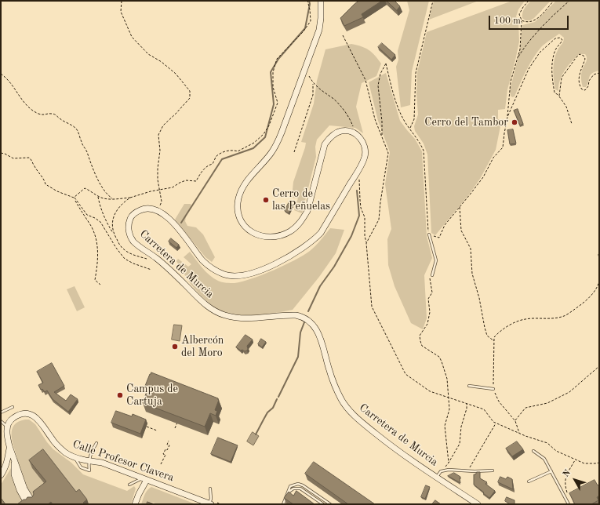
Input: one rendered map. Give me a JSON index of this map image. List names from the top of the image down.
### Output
{
  "streets": {
    "main road": ["Carretera de Murcia", "Calle Profesor Clavera"]
  },
  "places": [
    "Cerro del Tambor",
    "Cerro de las Peñuelas",
    "Albercón del Moro",
    "Campus de Cartuja"
  ],
  "scale_bar": "100 m",
  "north": "top left"
}
